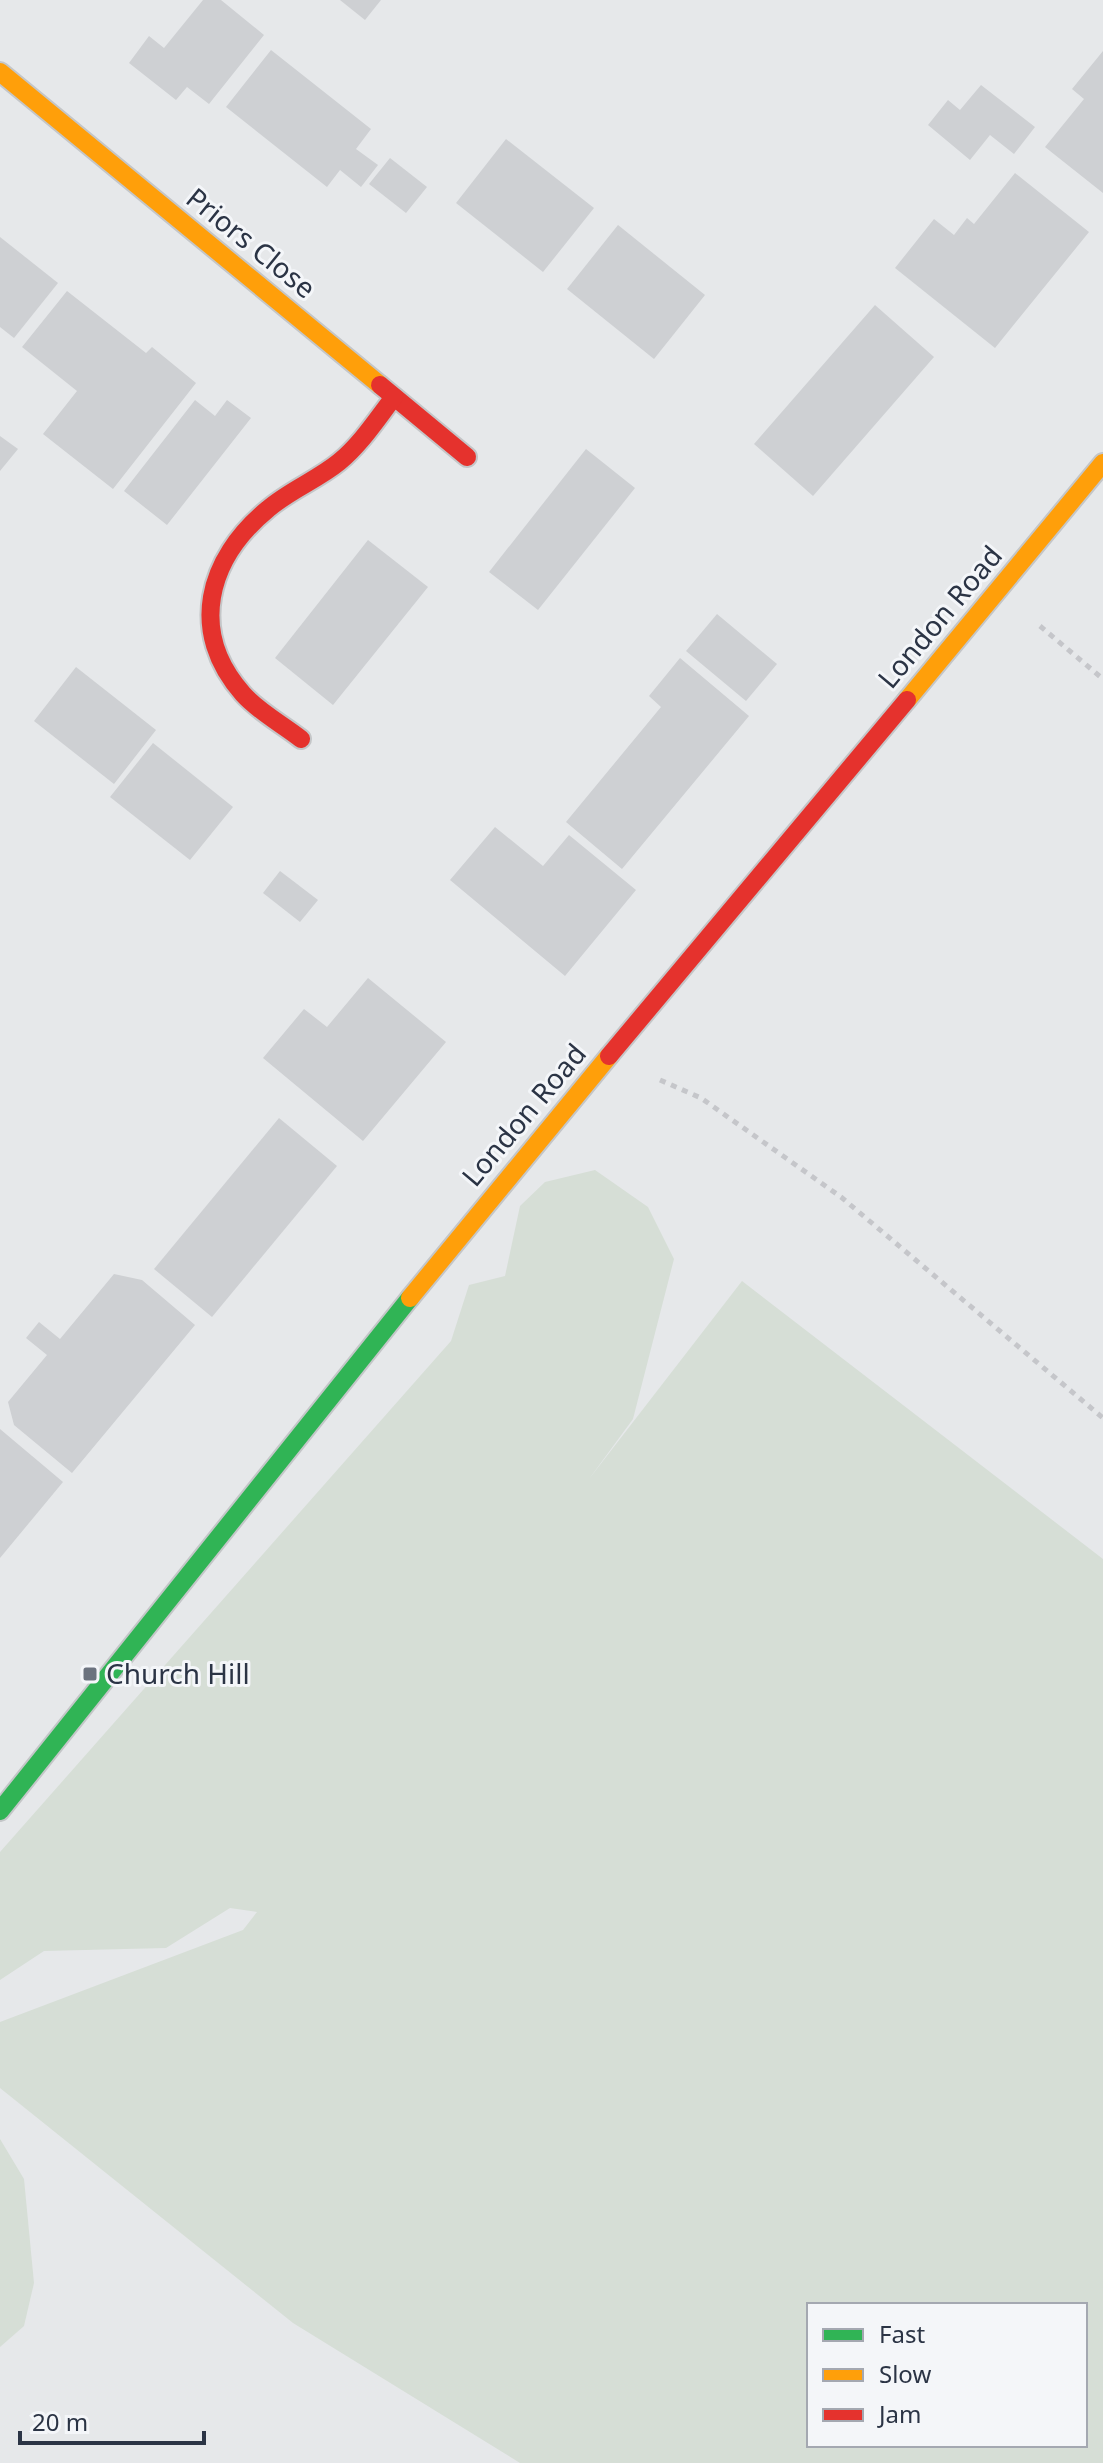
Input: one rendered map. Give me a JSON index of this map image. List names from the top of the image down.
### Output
{
  "streets": {
    "main road": ["Priors Close", "London Road"]
  },
  "places": {
    "transit": ["Church Hill"]
  },
  "legend": ["Fast", "Slow", "Jam"],
  "scale_bar": "20 m"
}
